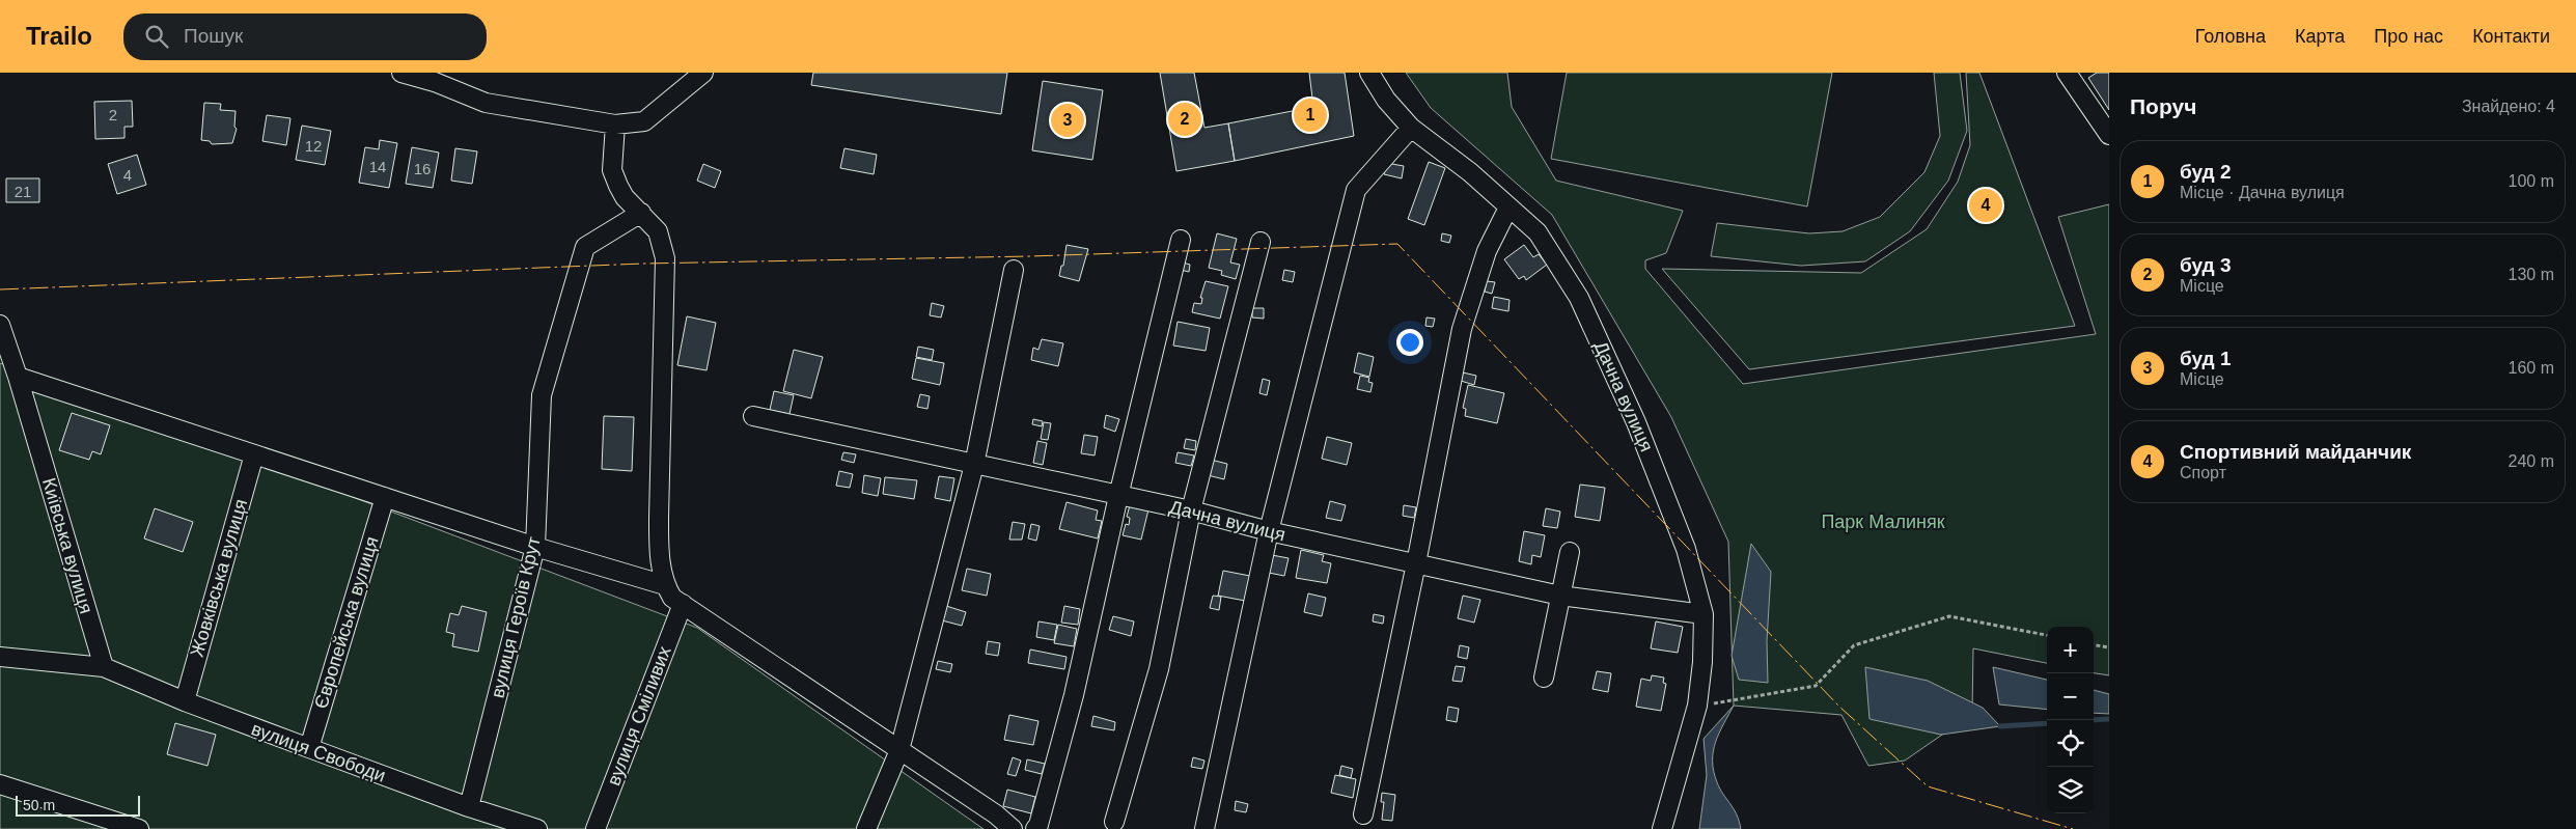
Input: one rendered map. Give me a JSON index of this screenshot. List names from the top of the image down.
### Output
{
  "streets": {
    "street": [
      "Дачна вулиця",
      "Київська вулиця",
      "Жовківська вулиця",
      "вулиця Героїв Крут",
      "Європейська вулиця",
      "вулиця Сміливих",
      "вулиця Свободи"
    ]
  },
  "crossings": [
    ["Київська вулиця", "вулиця Свободи"],
    ["Жовківська вулиця", "вулиця Свободи"],
    ["вулиця Героїв Крут", "вулиця Свободи"],
    ["Європейська вулиця", "вулиця Свободи"]
  ],
  "parks": ["Парк Малиняк"],
  "house_numbers": [
    "2",
    "12",
    "14",
    "16",
    "4",
    "21"
  ],
  "scale_bar": "50 m",
  "page": {
    "header": "Trailo",
    "search": "Пошук",
    "nav": [
      "Головна",
      "Карта",
      "Про нас",
      "Контакти"
    ],
    "heading": ["Поруч", "Знайдено: 4"],
    "pins": [
      "1",
      "2",
      "3",
      "4"
    ],
    "list": [
      {
        "mark": "1",
        "name": "буд 2",
        "note": "Місце · Дачна вулиця",
        "value": "100 m"
      },
      {
        "mark": "2",
        "name": "буд 3",
        "note": "Місце",
        "value": "130 m"
      },
      {
        "mark": "3",
        "name": "буд 1",
        "note": "Місце",
        "value": "160 m"
      },
      {
        "mark": "4",
        "name": "Спортивний майданчик",
        "note": "Спорт",
        "value": "240 m"
      }
    ],
    "map_buttons": ["+", "−"],
    "scale": "50 m"
  }
}
